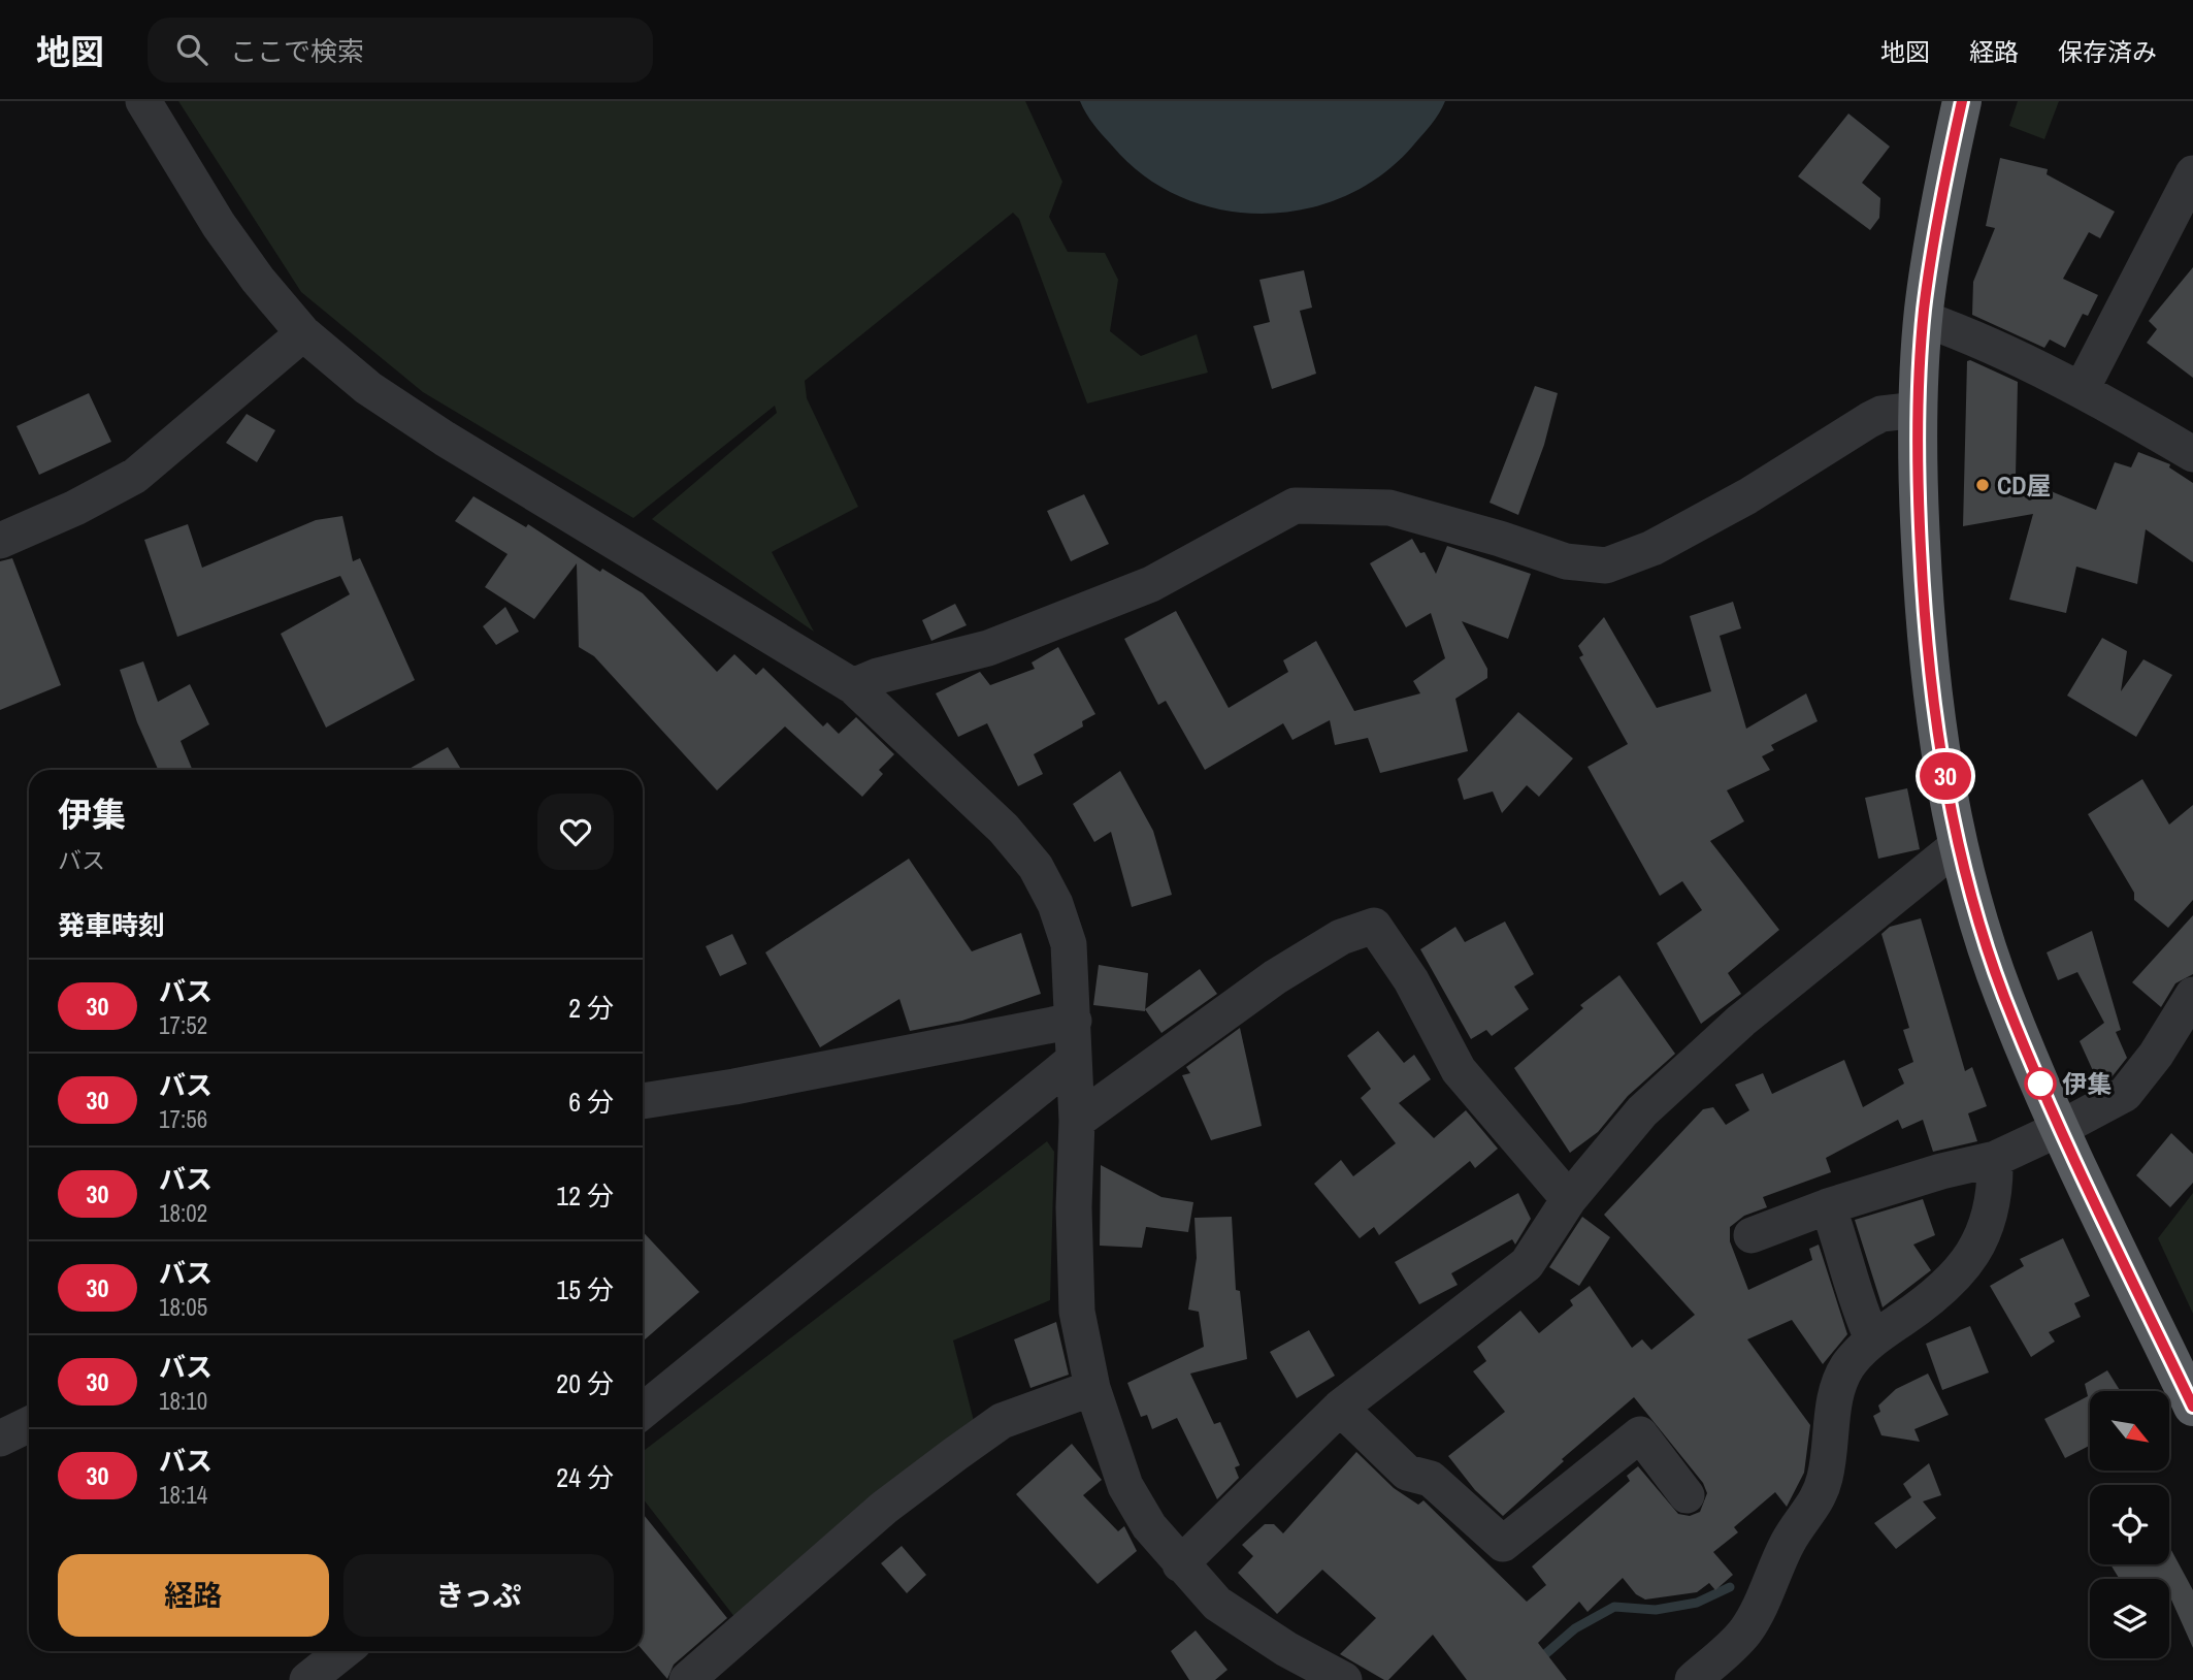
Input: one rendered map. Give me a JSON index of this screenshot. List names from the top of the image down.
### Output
{
  "places": ["CD屋", "伊集"],
  "lines": ["bus line 30"],
  "north": "bottom right",
  "page": {
    "header": "地図",
    "search": "ここで検索",
    "nav": ["地図", "経路", "保存済み"],
    "on_map": "30",
    "heading": [
      ["伊集", "バス"],
      "発車時刻"
    ],
    "list": [
      {
        "mark": "30",
        "name": "バス",
        "note": "17:52",
        "value": "2 分"
      },
      {
        "mark": "30",
        "name": "バス",
        "note": "17:56",
        "value": "6 分"
      },
      {
        "mark": "30",
        "name": "バス",
        "note": "18:02",
        "value": "12 分"
      },
      {
        "mark": "30",
        "name": "バス",
        "note": "18:05",
        "value": "15 分"
      },
      {
        "mark": "30",
        "name": "バス",
        "note": "18:10",
        "value": "20 分"
      },
      {
        "mark": "30",
        "name": "バス",
        "note": "18:14",
        "value": "24 分"
      }
    ],
    "buttons": ["経路", "きっぷ"]
  }
}
